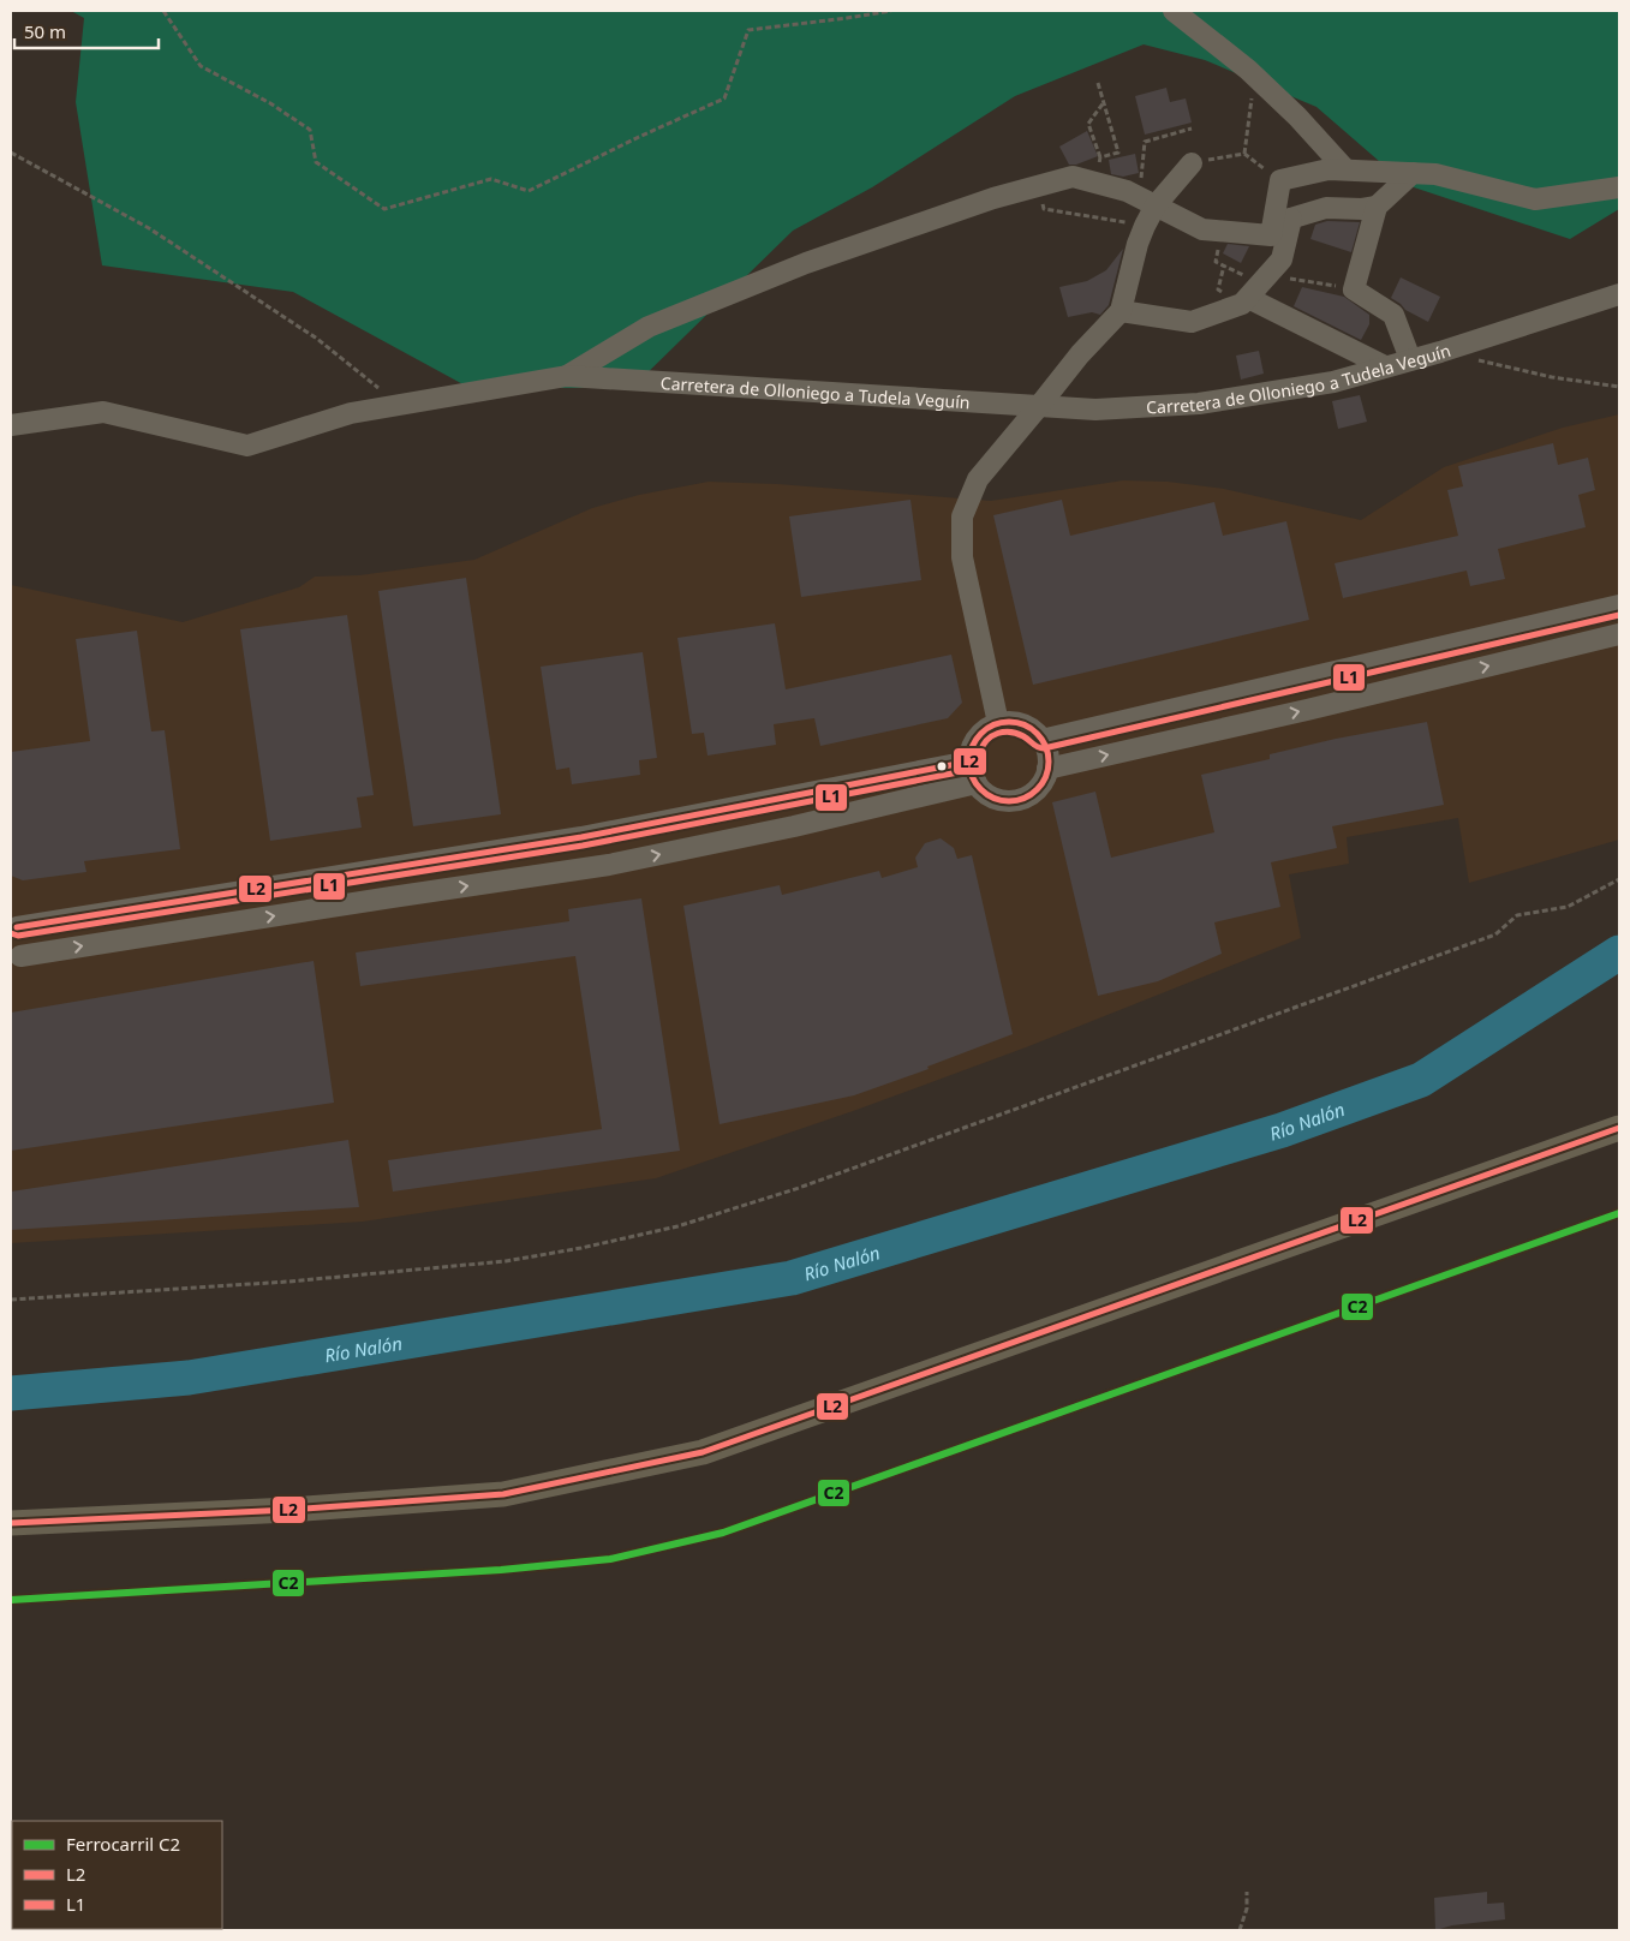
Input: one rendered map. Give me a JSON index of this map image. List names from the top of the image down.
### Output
{
  "streets": {
    "street": ["Carretera de Olloniego a Tudela Veguín"]
  },
  "water": ["Río Nalón"],
  "lines": ["transit line L1", "transit line L2", "rail line C2"],
  "legend": ["Ferrocarril C2", "L2", "L1"],
  "scale_bar": "50 m"
}
